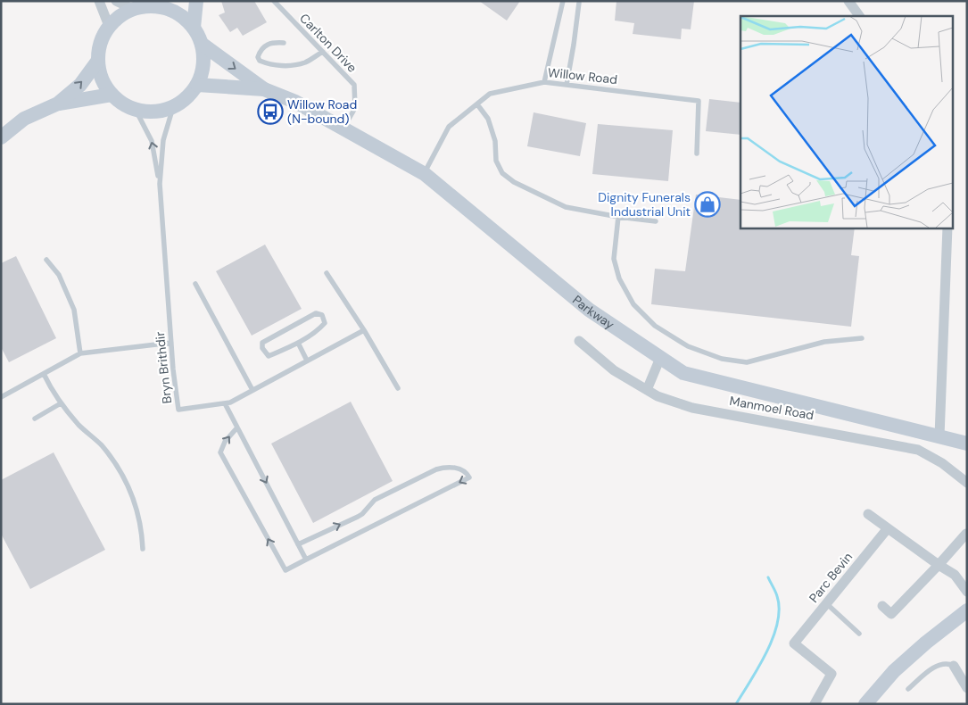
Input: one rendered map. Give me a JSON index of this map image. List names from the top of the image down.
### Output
{
  "streets": {
    "main road": ["Parkway"],
    "street": ["Manmoel Road", "Parc Bevin"],
    "lane": ["Carlton Drive", "Willow Road", "Bryn Brithdir"]
  },
  "crossings": [
    ["Carlton Drive", "Parkway"],
    ["Willow Road", "Parkway"]
  ],
  "places": {
    "bus stop": ["Willow Road (N-bound)"],
    "shop": ["Dignity Funerals Industrial Unit"]
  }
}
